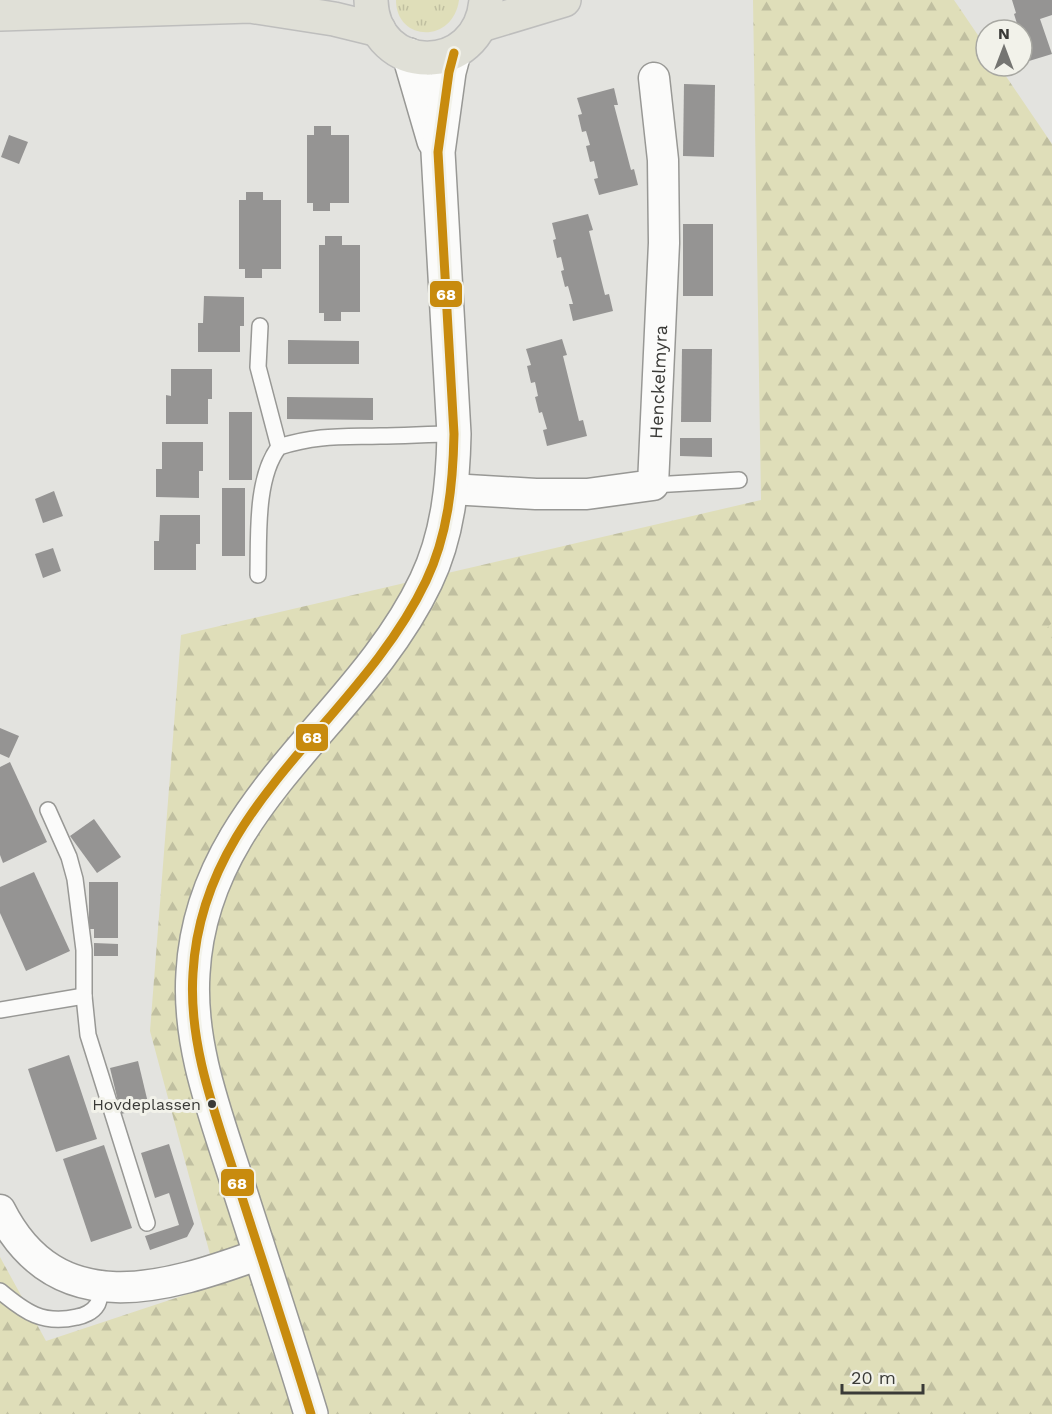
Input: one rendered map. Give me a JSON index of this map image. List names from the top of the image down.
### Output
{
  "streets": {
    "street": ["Henckelmyra"]
  },
  "places": ["Hovdeplassen"],
  "lines": ["transit line 68"],
  "scale_bar": "20 m",
  "north": "top"
}
